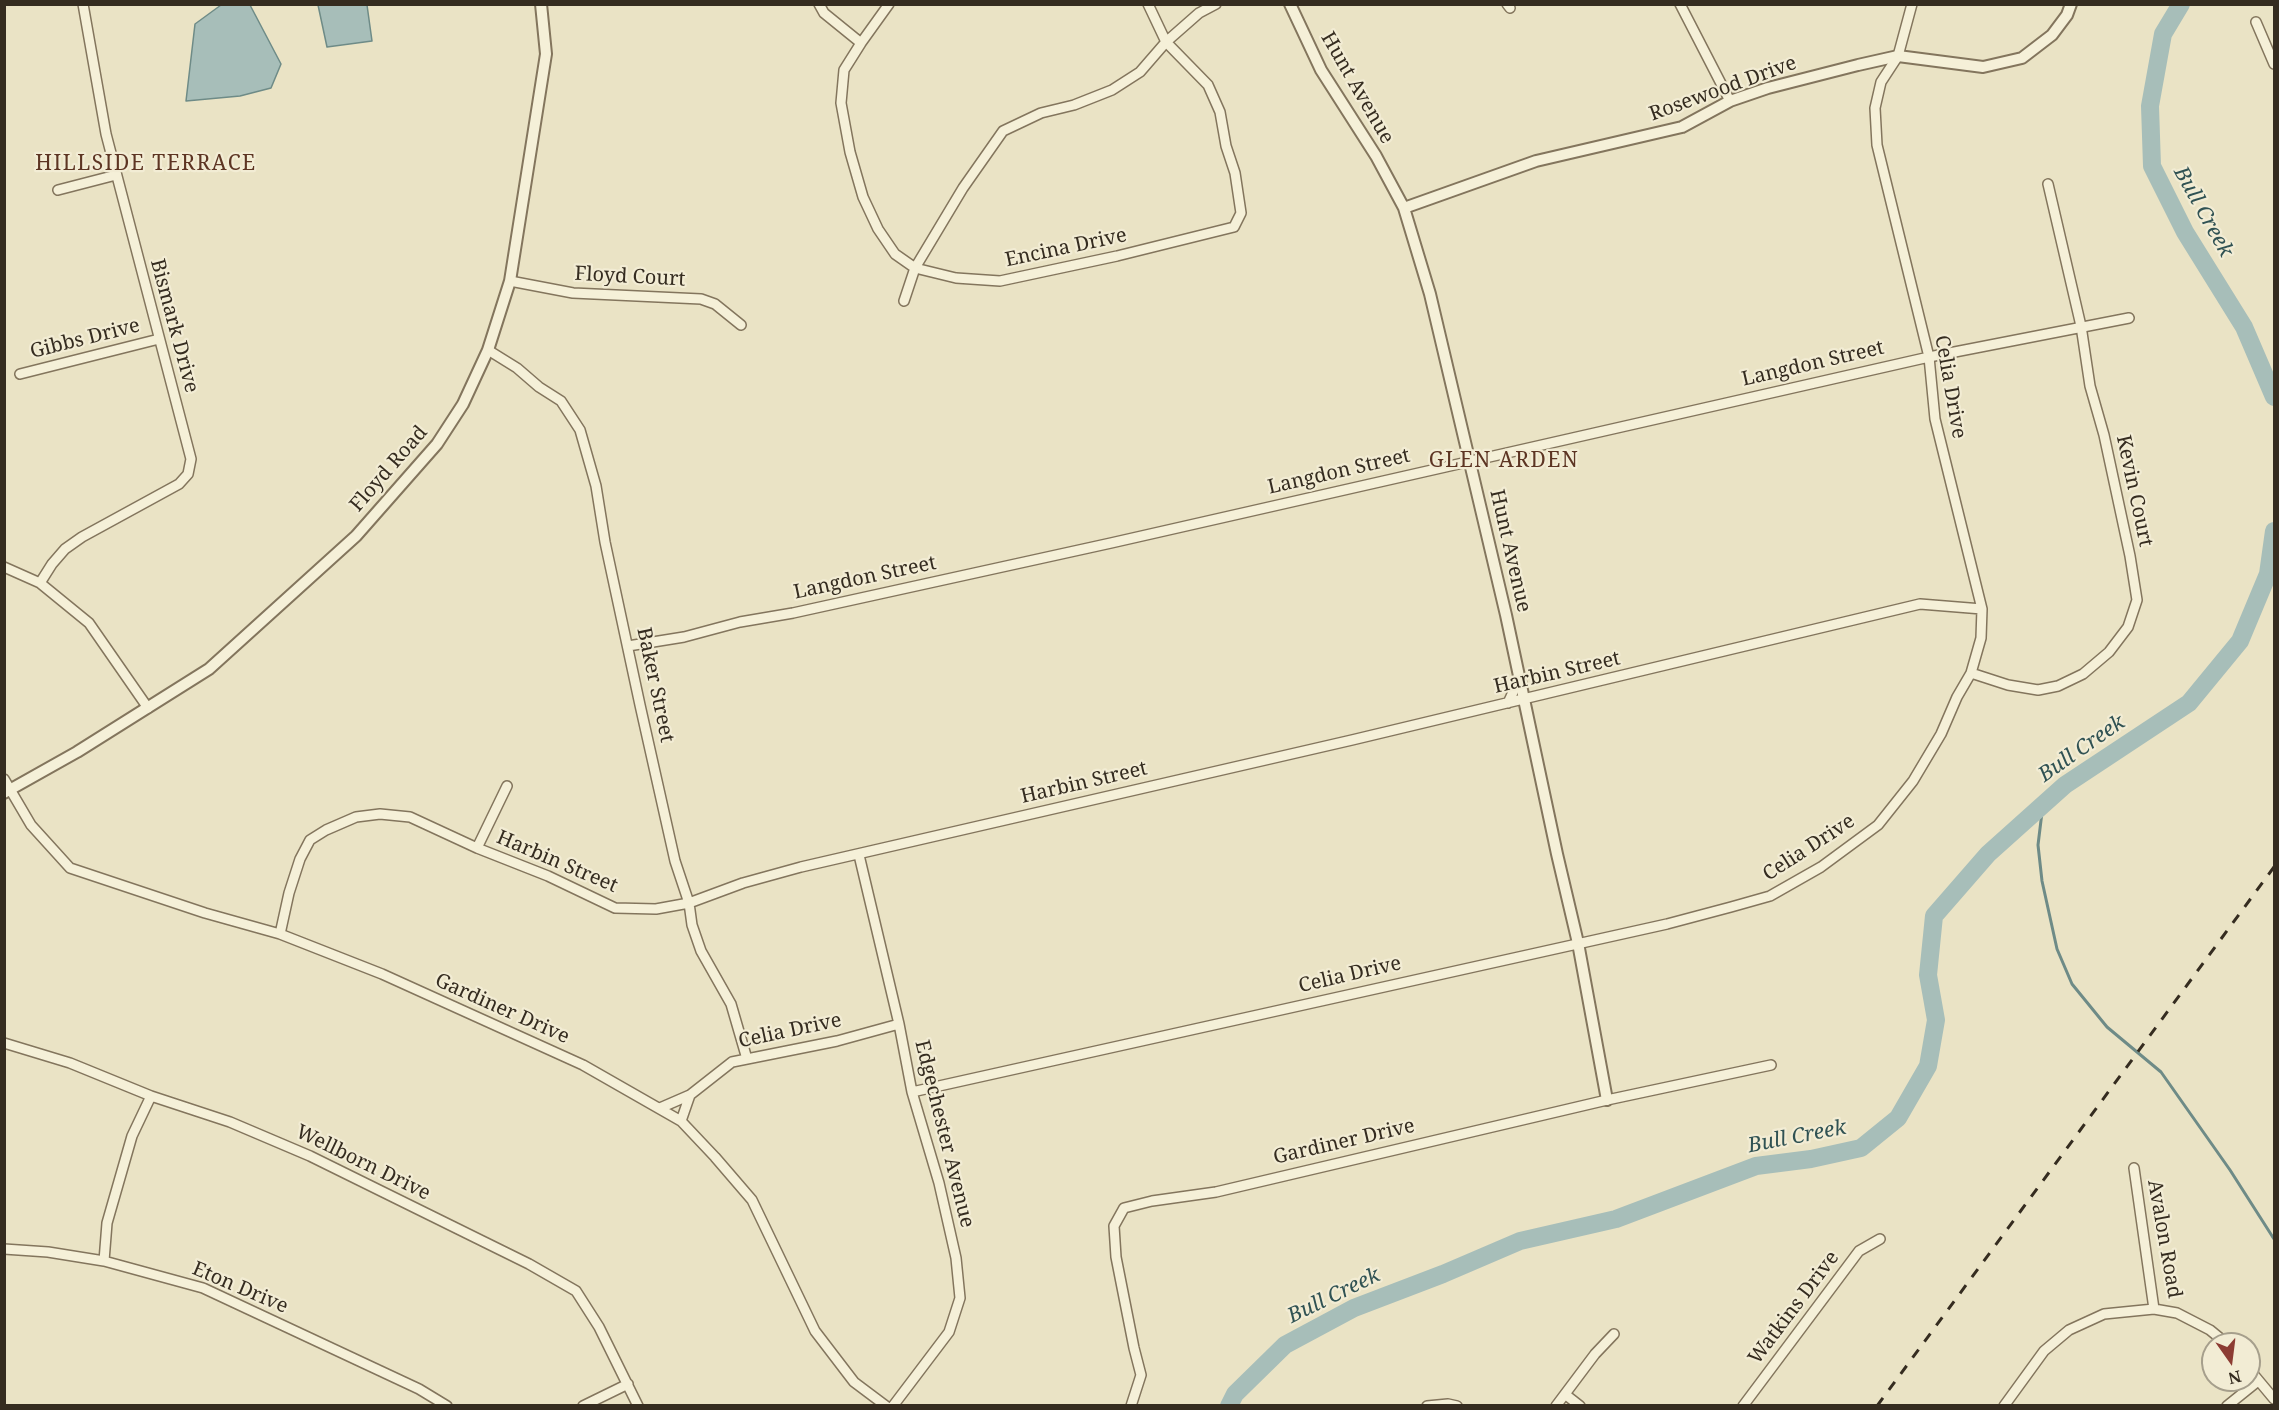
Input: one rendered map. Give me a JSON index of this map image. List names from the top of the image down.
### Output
{
  "streets": {
    "street": [
      "Hunt Avenue",
      "Rosewood Drive",
      "Encina Drive",
      "Floyd Court",
      "Bismark Drive",
      "Gibbs Drive",
      "Langdon Street",
      "Celia Drive",
      "Floyd Road",
      "Kevin Court",
      "Harbin Street",
      "Baker Street",
      "Gardiner Drive",
      "Edgechester Avenue",
      "Wellborn Drive",
      "Avalon Road",
      "Eton Drive",
      "Watkins Drive"
    ]
  },
  "crossings": [
    ["Hunt Avenue", "Rosewood Drive"],
    ["Hunt Avenue", "Langdon Street"],
    ["Hunt Avenue", "Celia Drive"],
    ["Hunt Avenue", "Harbin Street"],
    ["Hunt Avenue", "Gardiner Drive"],
    ["Rosewood Drive", "Celia Drive"],
    ["Floyd Court", "Floyd Road"],
    ["Bismark Drive", "Gibbs Drive"],
    ["Langdon Street", "Celia Drive"],
    ["Langdon Street", "Kevin Court"],
    ["Langdon Street", "Baker Street"],
    ["Celia Drive", "Kevin Court"],
    ["Celia Drive", "Harbin Street"],
    ["Celia Drive", "Baker Street"],
    ["Celia Drive", "Gardiner Drive"],
    ["Celia Drive", "Edgechester Avenue"],
    ["Floyd Road", "Baker Street"],
    ["Floyd Road", "Gardiner Drive"],
    ["Harbin Street", "Baker Street"],
    ["Harbin Street", "Gardiner Drive"],
    ["Harbin Street", "Edgechester Avenue"]
  ],
  "districts": ["HILLSIDE TERRACE", "GLEN ARDEN"],
  "water": ["Bull Creek"],
  "north": "bottom"
}
